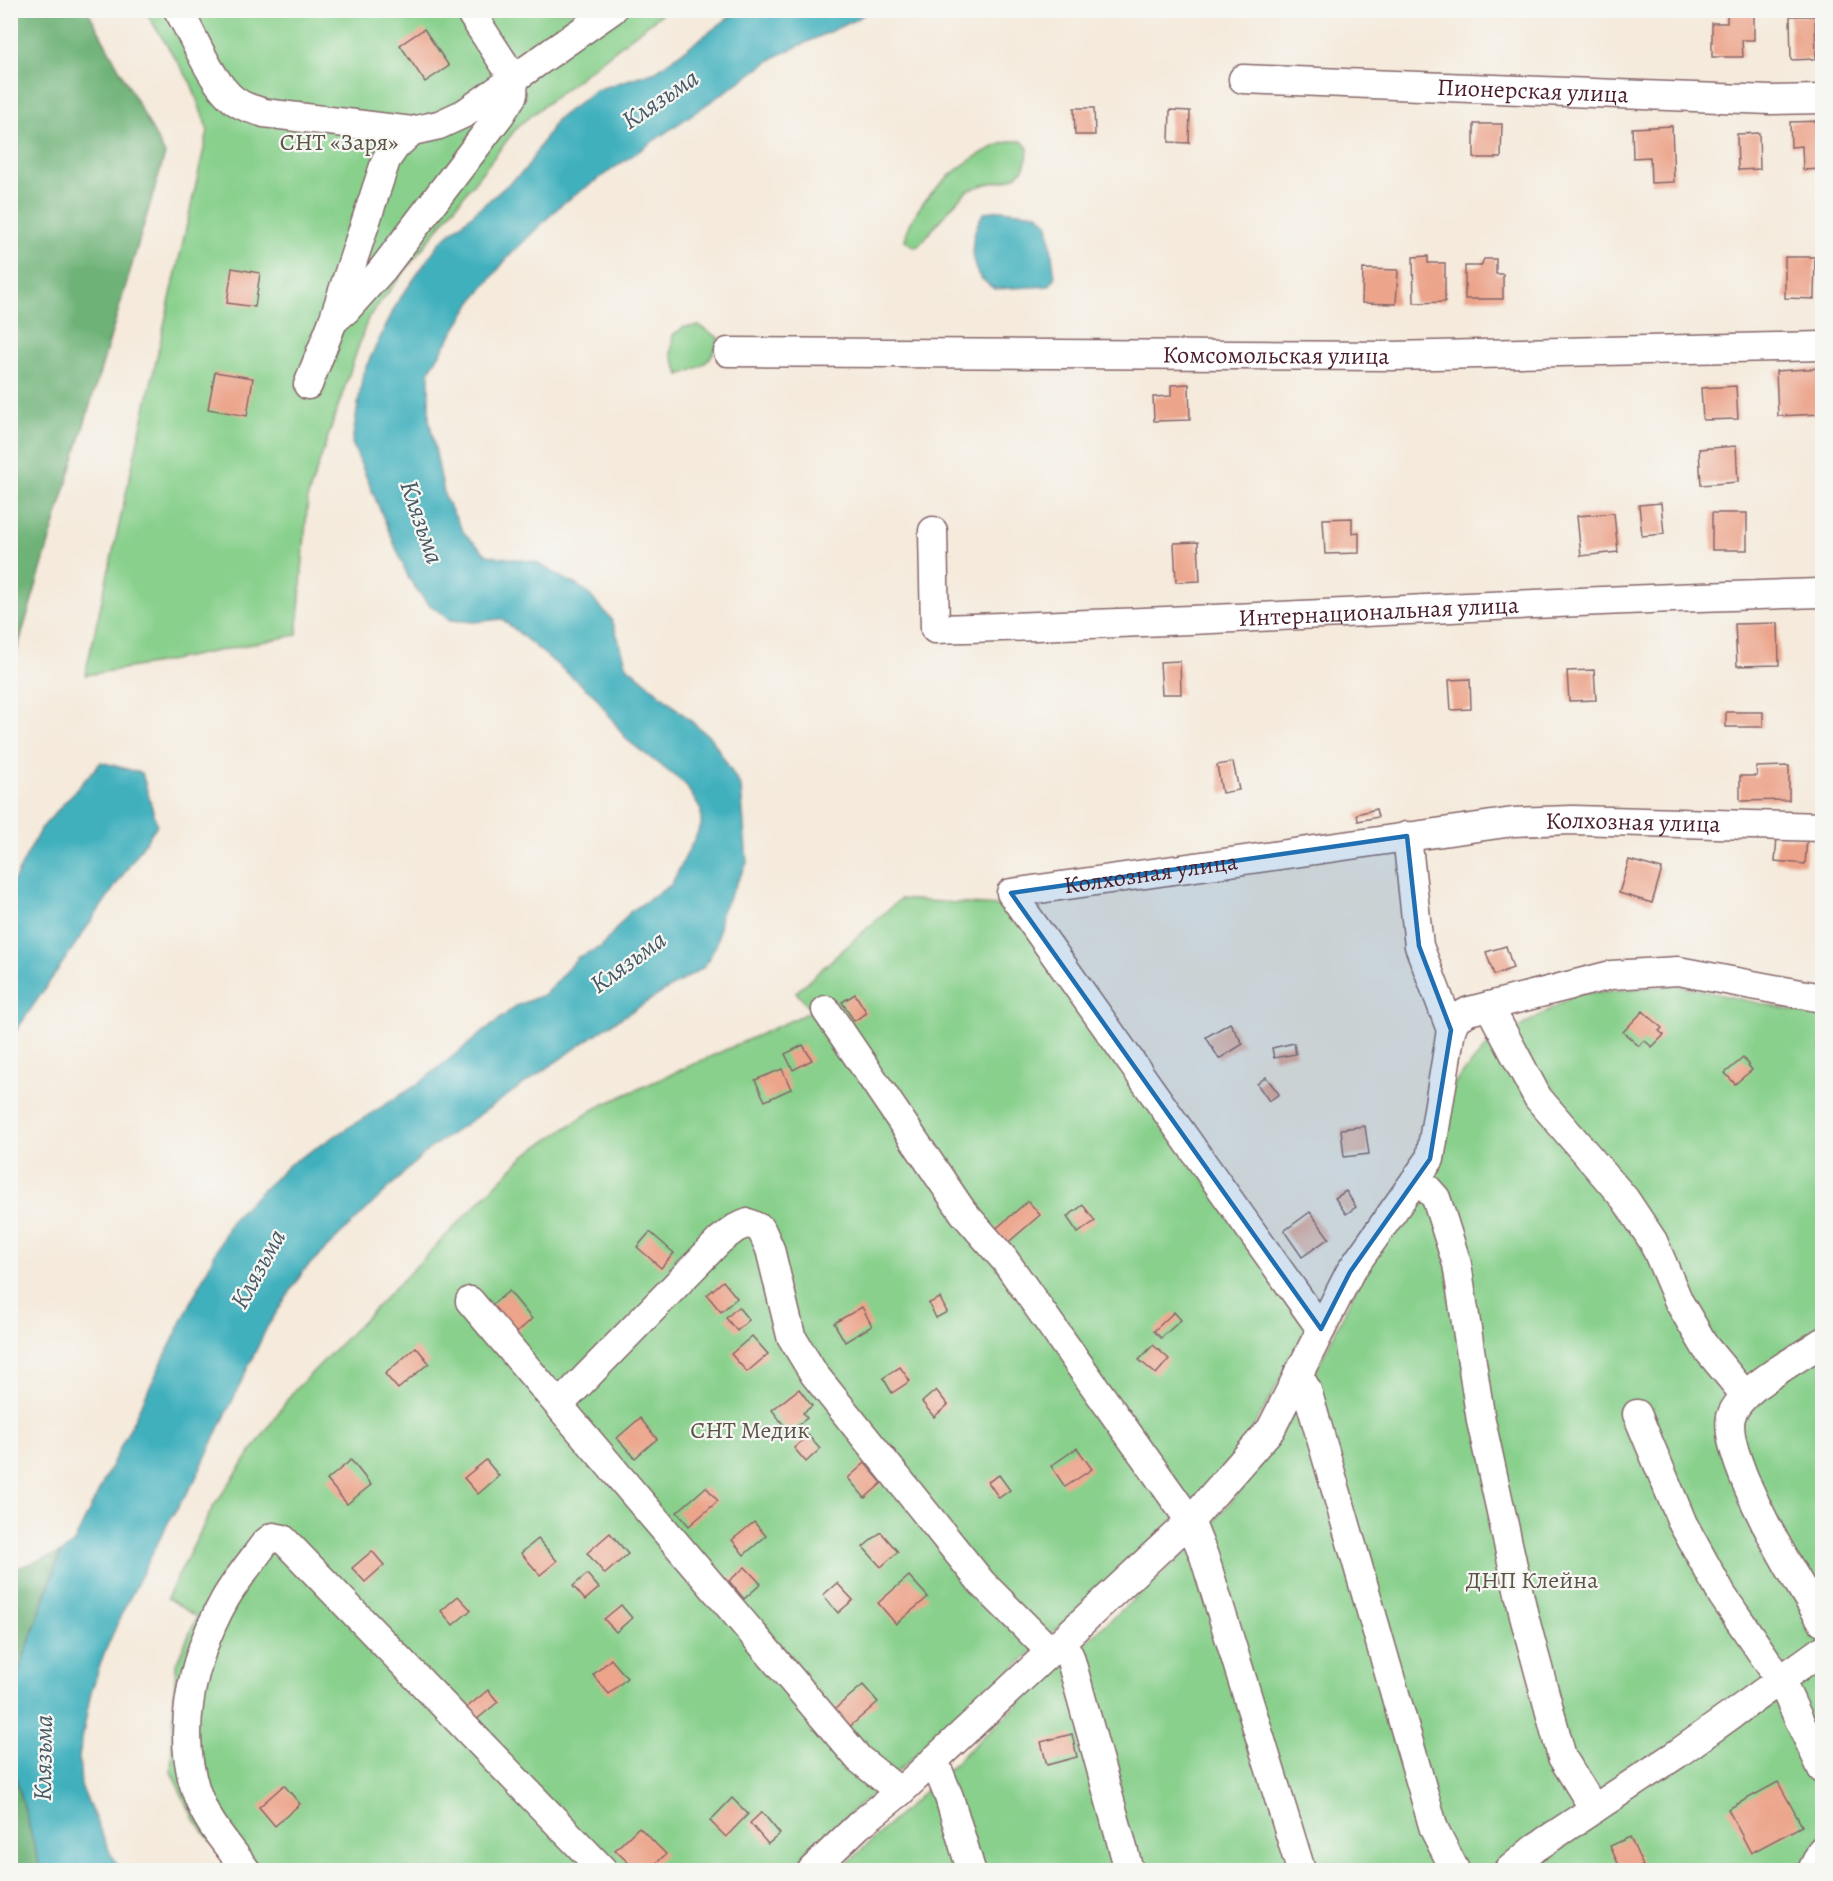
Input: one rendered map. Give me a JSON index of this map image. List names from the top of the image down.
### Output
{
  "streets": {
    "street": [
      "Пионерская улица",
      "Комсомольская улица",
      "Интернациональная улица",
      "Колхозная улица"
    ]
  },
  "water": ["Клязьма"],
  "parks": ["СНТ «Заря»", "СНТ Медик", "ДНП Клейна"]
}
